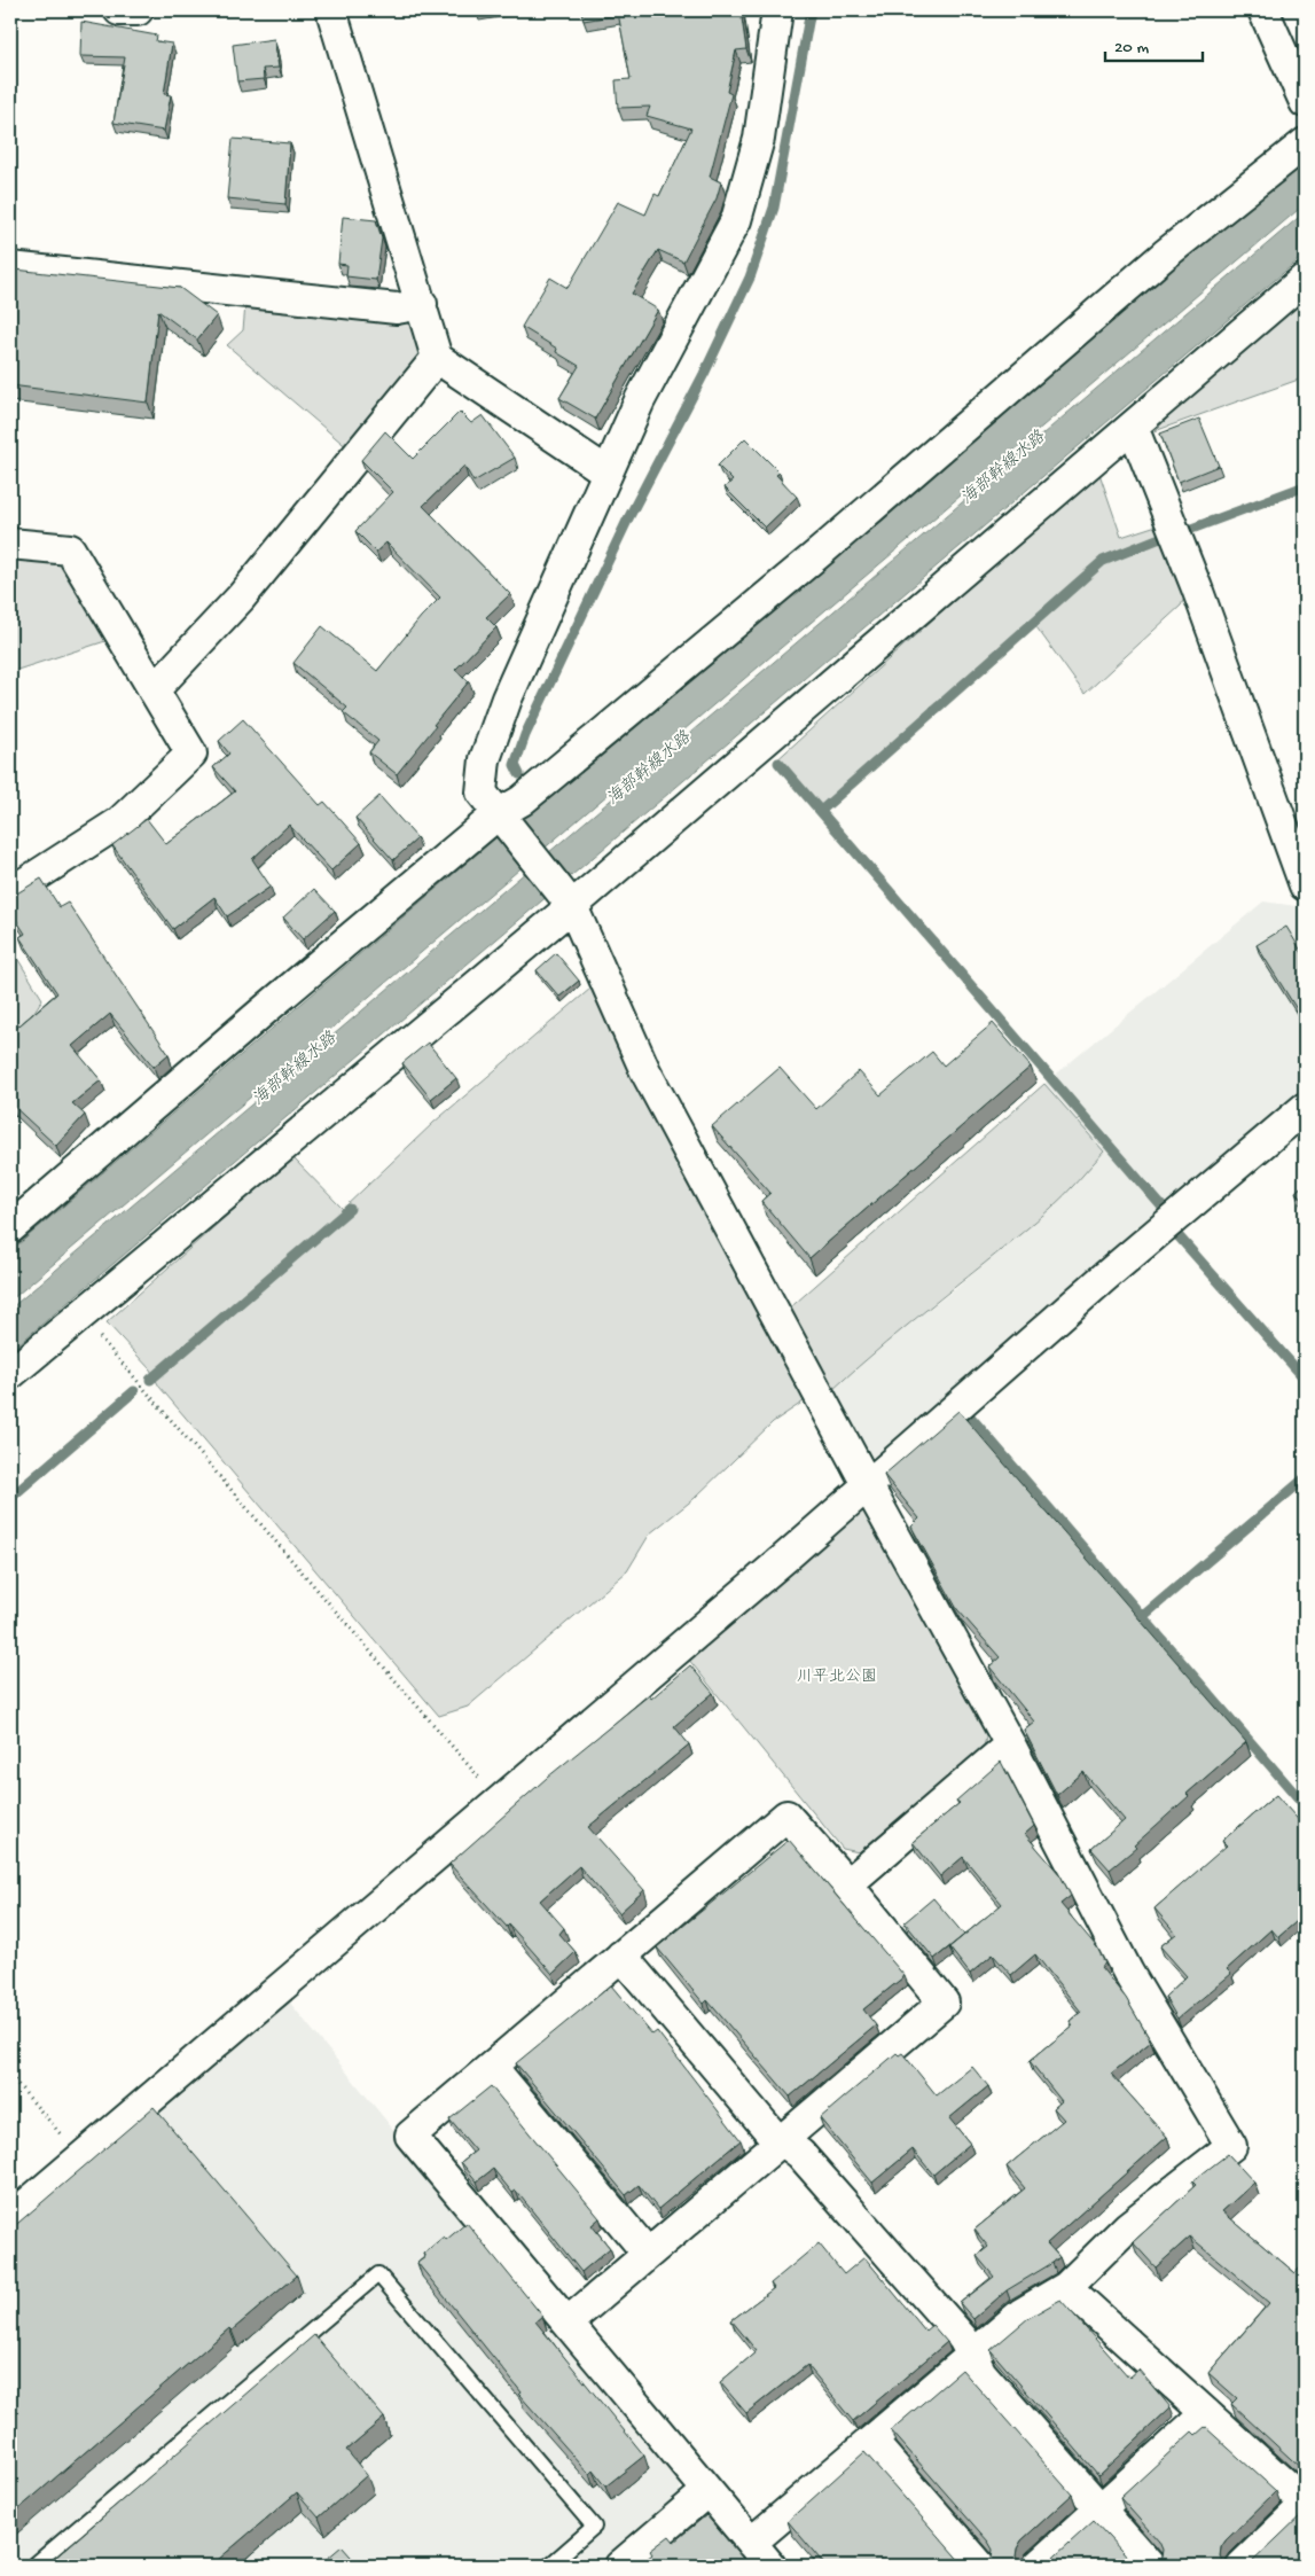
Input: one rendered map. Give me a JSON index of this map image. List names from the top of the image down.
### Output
{
  "water": ["海部幹線水路"],
  "parks": ["川平北公園"],
  "scale_bar": "20 m"
}
